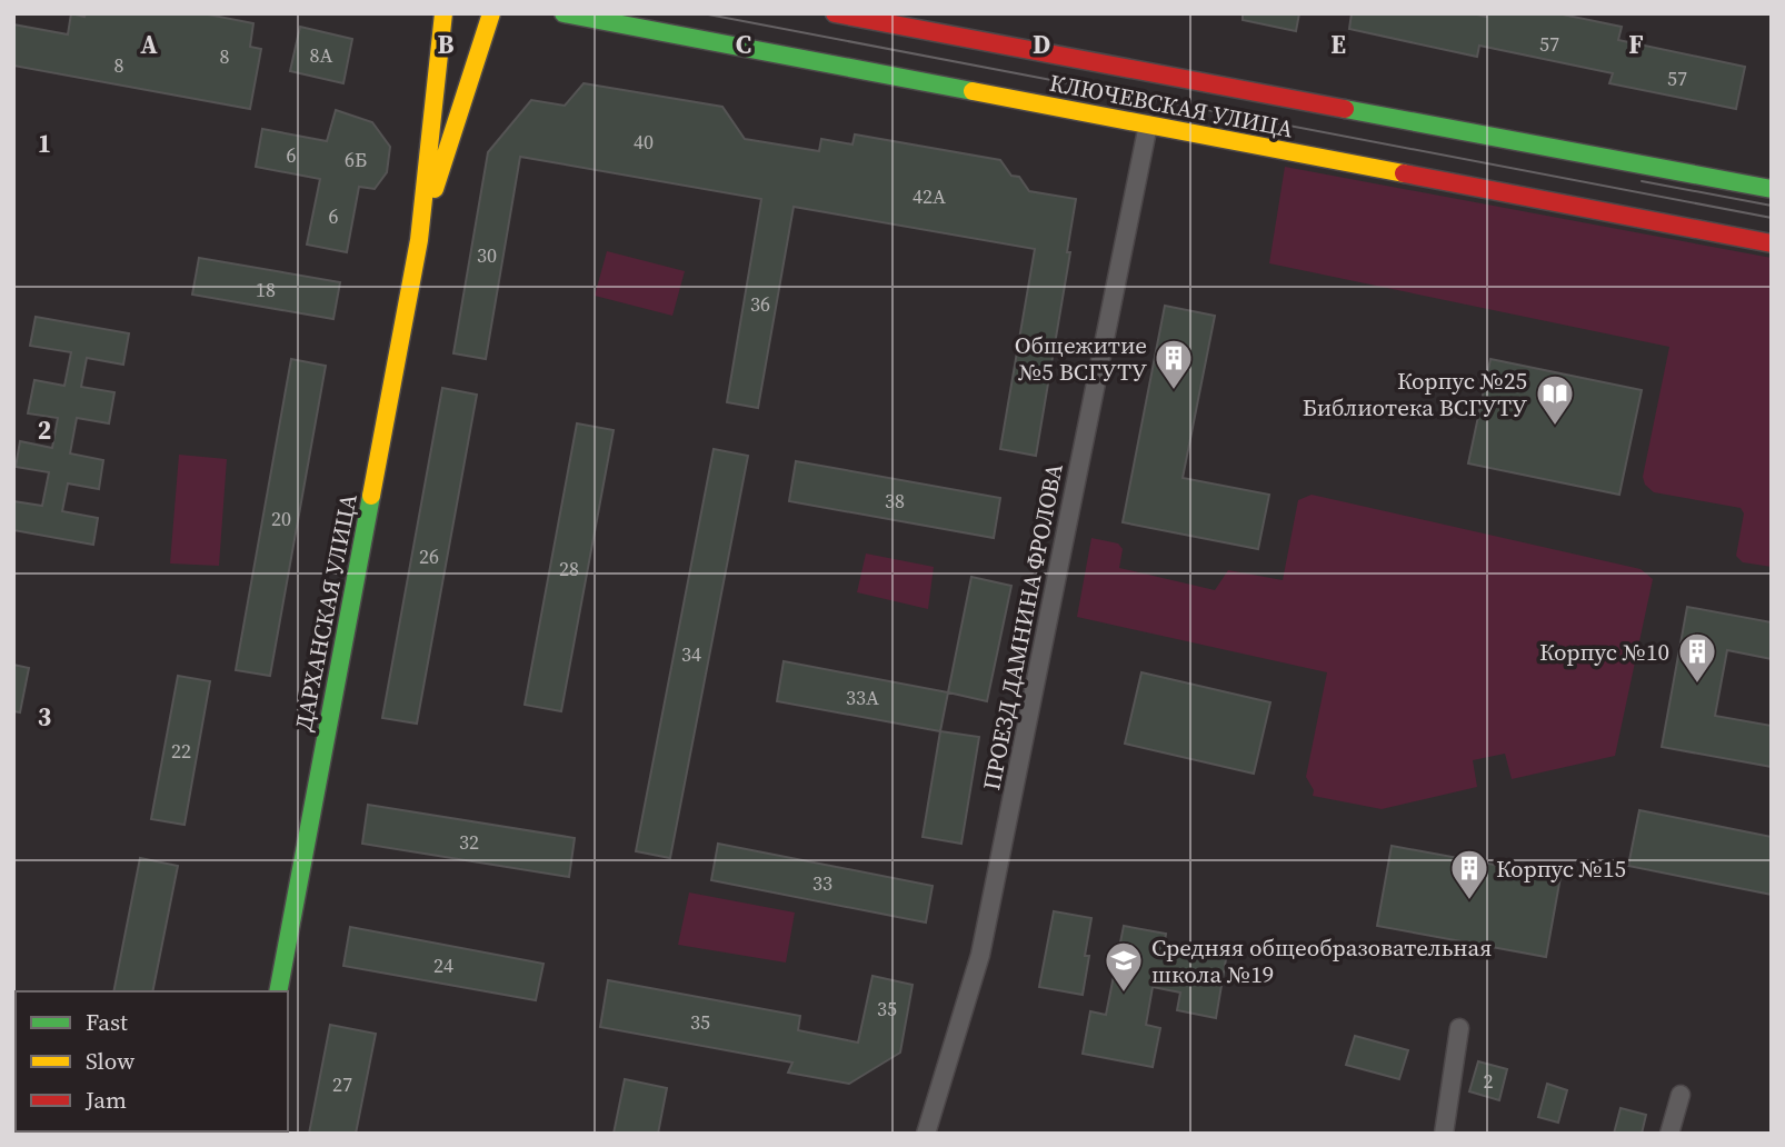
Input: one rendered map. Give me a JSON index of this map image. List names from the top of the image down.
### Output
{
  "streets": {
    "main road": ["КЛЮЧЕВСКАЯ УЛИЦА", "ДАРХАНСКАЯ УЛИЦА"],
    "street": ["ПРОЕЗД ДАМНИНА ФРОЛОВА"]
  },
  "crossings": [
    ["КЛЮЧЕВСКАЯ УЛИЦА", "ПРОЕЗД ДАМНИНА ФРОЛОВА"]
  ],
  "places": {
    "building": ["Общежитие №5 ВСГУТУ", "Корпус №10", "Корпус №15"],
    "library": ["Корпус №25 Библиотека ВСГУТУ"],
    "school or university": ["Средняя общеобразовательная школа №19"]
  },
  "house_numbers": [
    "57",
    "8А",
    "8",
    "8",
    "57",
    "40",
    "6",
    "6Б",
    "42А",
    "6",
    "30",
    "18",
    "36",
    "38",
    "20",
    "26",
    "28",
    "34",
    "33А",
    "22",
    "32",
    "33",
    "24",
    "35",
    "35",
    "2",
    "27"
  ],
  "legend": ["Fast", "Slow", "Jam"],
  "grid": {
    "columns": [
      "A",
      "B",
      "C",
      "D",
      "E",
      "F"
    ],
    "rows": ["1", "2", "3"]
  }
}
